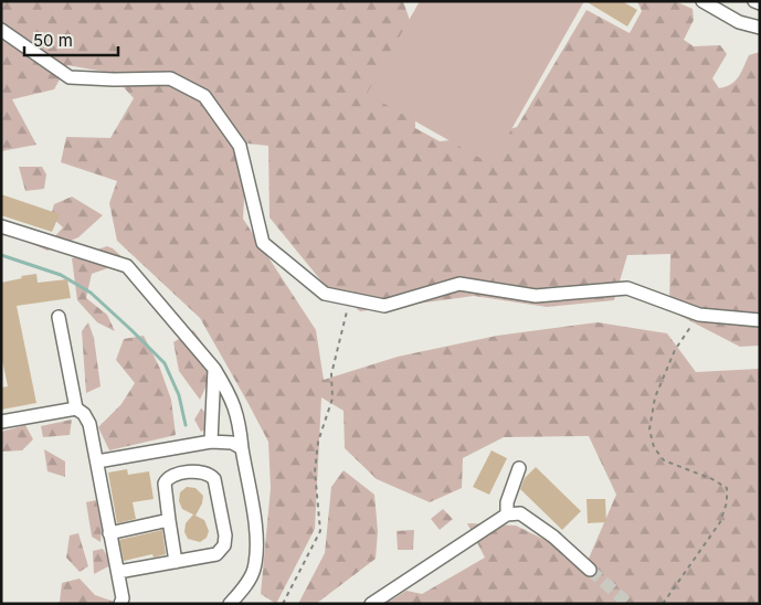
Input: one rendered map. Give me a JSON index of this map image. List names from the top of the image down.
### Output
{
  "scale_bar": "50 m"
}
